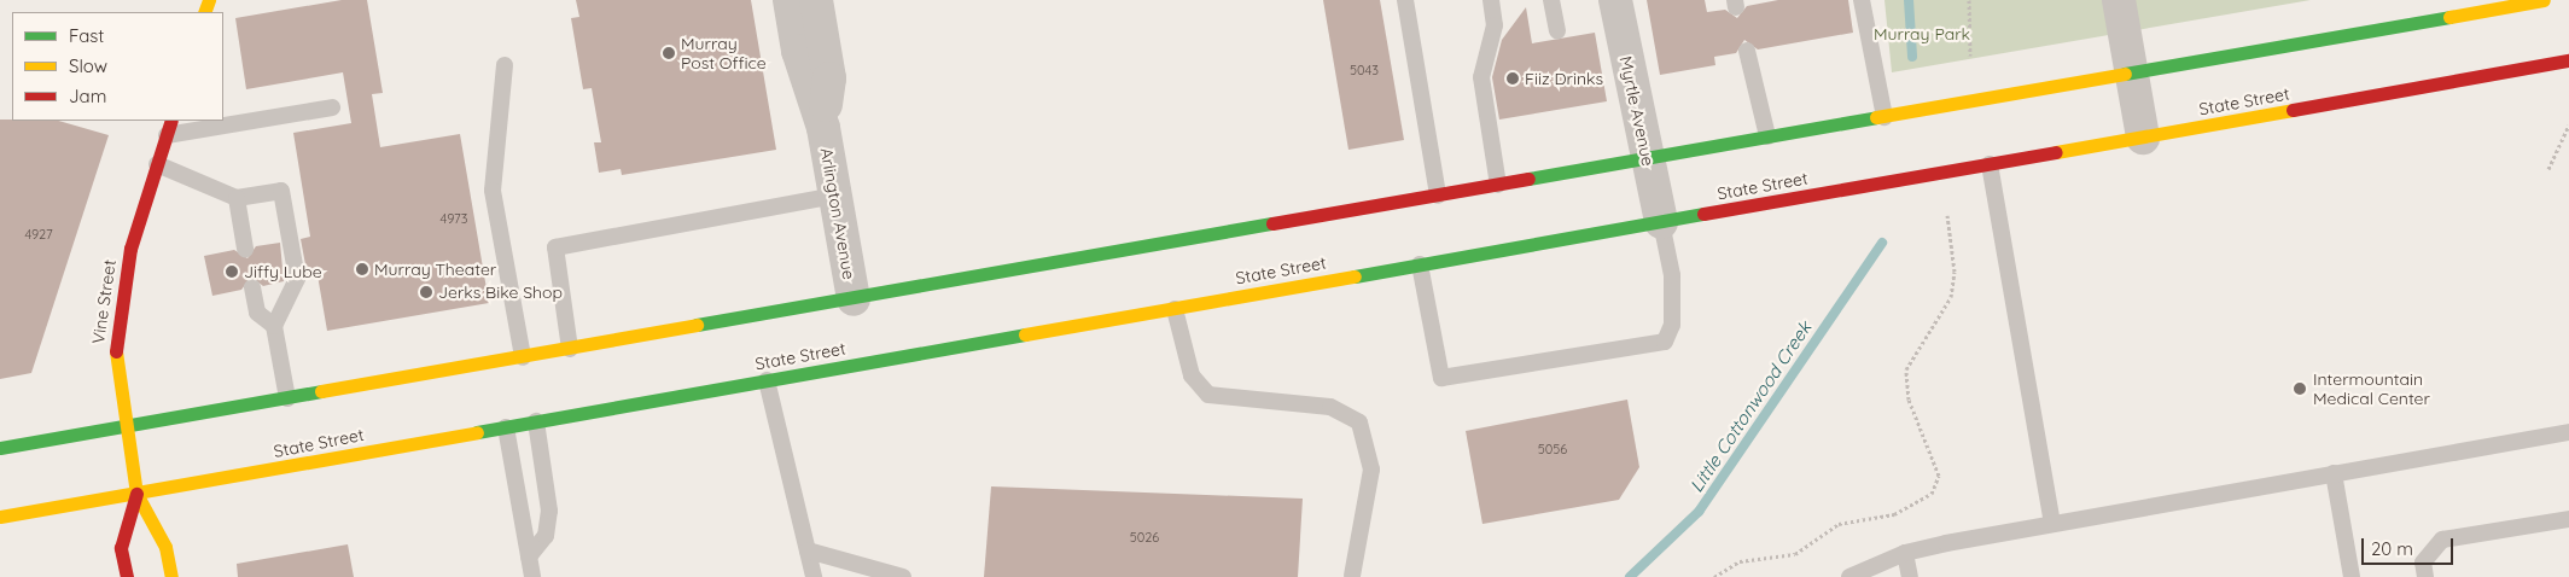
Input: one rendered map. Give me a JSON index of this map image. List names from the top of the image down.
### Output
{
  "streets": {
    "main road": ["State Street", "Vine Street"],
    "street": ["Myrtle Avenue", "Arlington Avenue"]
  },
  "crossings": [
    ["State Street", "Myrtle Avenue"],
    ["State Street", "Vine Street"]
  ],
  "water": ["Little Cottonwood Creek"],
  "parks": ["Murray Park"],
  "places": [
    "Murray Post Office",
    "Fiiz Drinks",
    "Murray Theater",
    "Jiffy Lube",
    "Jerks Bike Shop",
    "Intermountain Medical Center"
  ],
  "house_numbers": [
    "5043",
    "4973",
    "4927",
    "5056",
    "5026"
  ],
  "legend": ["Fast", "Slow", "Jam"],
  "scale_bar": "20 m"
}
